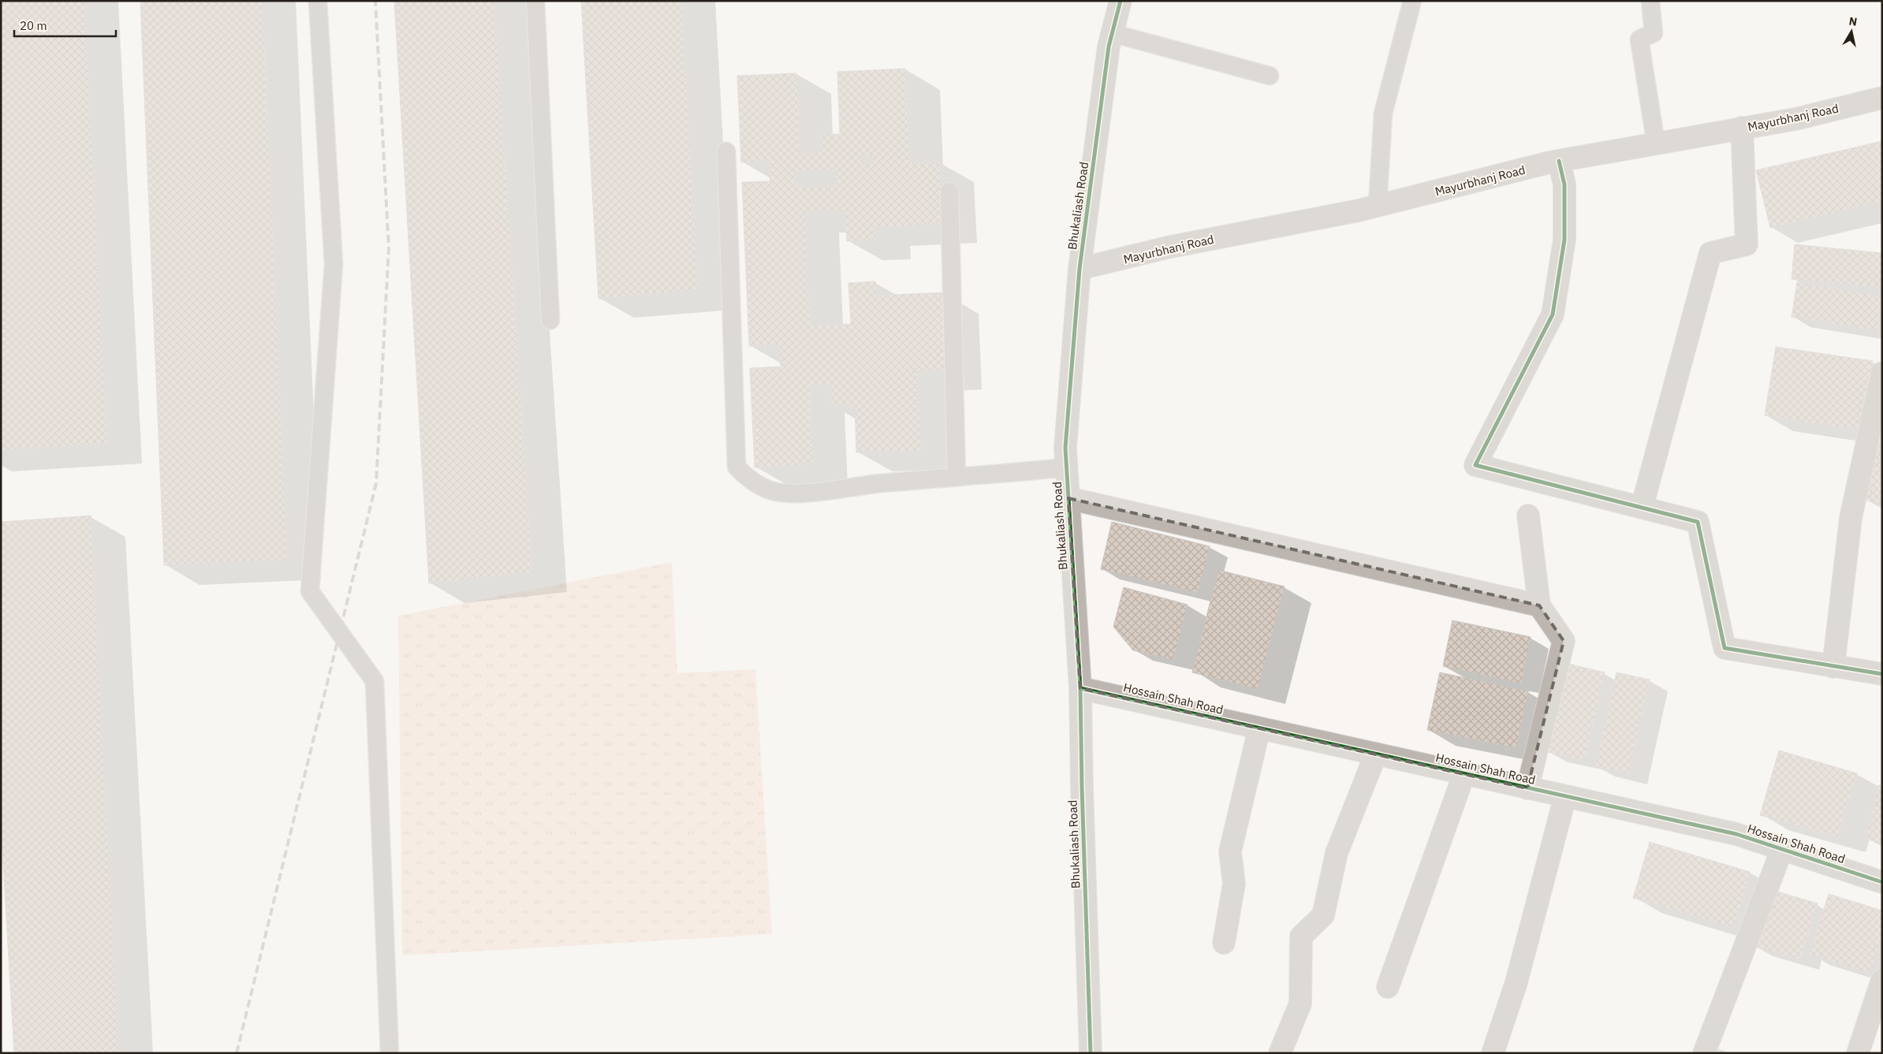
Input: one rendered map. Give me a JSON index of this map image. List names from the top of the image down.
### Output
{
  "streets": {
    "street": ["Mayurbhanj Road", "Bhukaliash Road", "Hossain Shah Road"]
  },
  "crossings": [
    ["Mayurbhanj Road", "Bhukaliash Road"],
    ["Bhukaliash Road", "Hossain Shah Road"]
  ],
  "scale_bar": "20 m",
  "north": "top"
}
